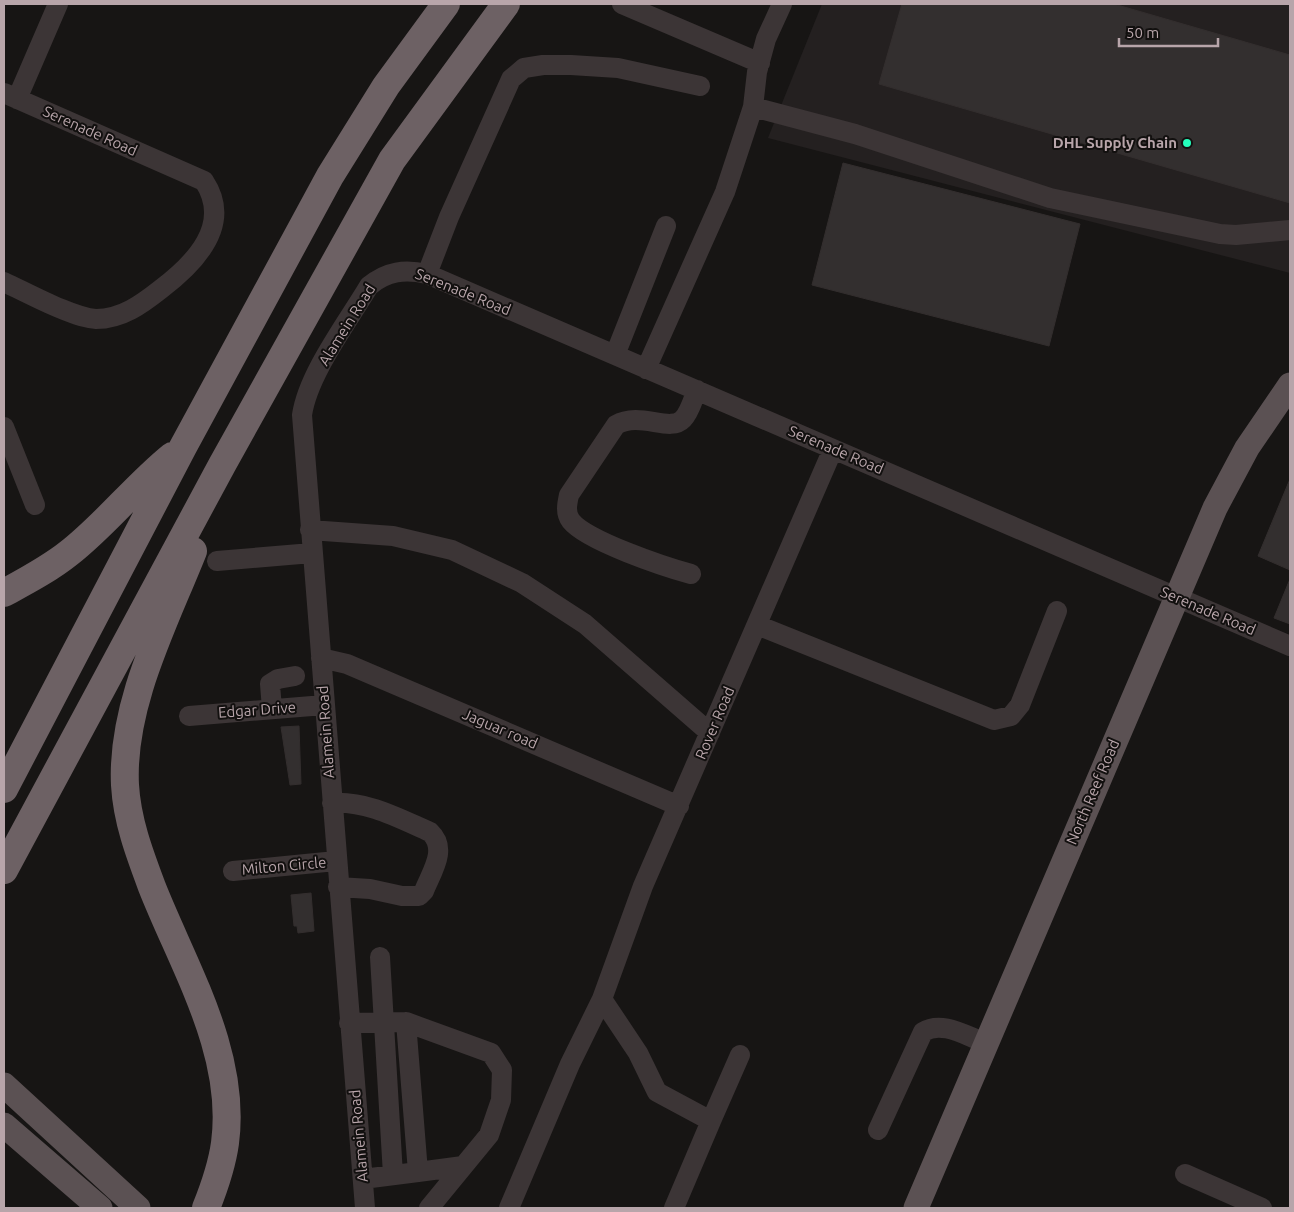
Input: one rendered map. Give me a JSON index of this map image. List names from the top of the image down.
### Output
{
  "streets": {
    "main road": ["North Reef Road"],
    "street": [
      "Serenade Road",
      "Alamein Road",
      "Edgar Drive",
      "Rover Road",
      "Jaguar road",
      "Milton Circle"
    ]
  },
  "crossings": [
    ["Serenade Road", "Alamein Road"],
    ["Serenade Road", "Rover Road"],
    ["Serenade Road", "North Reef Road"],
    ["Alamein Road", "Edgar Drive"],
    ["Alamein Road", "Jaguar road"],
    ["Alamein Road", "Milton Circle"],
    ["Rover Road", "Jaguar road"]
  ],
  "places": ["DHL Supply Chain"],
  "scale_bar": "50 m"
}
